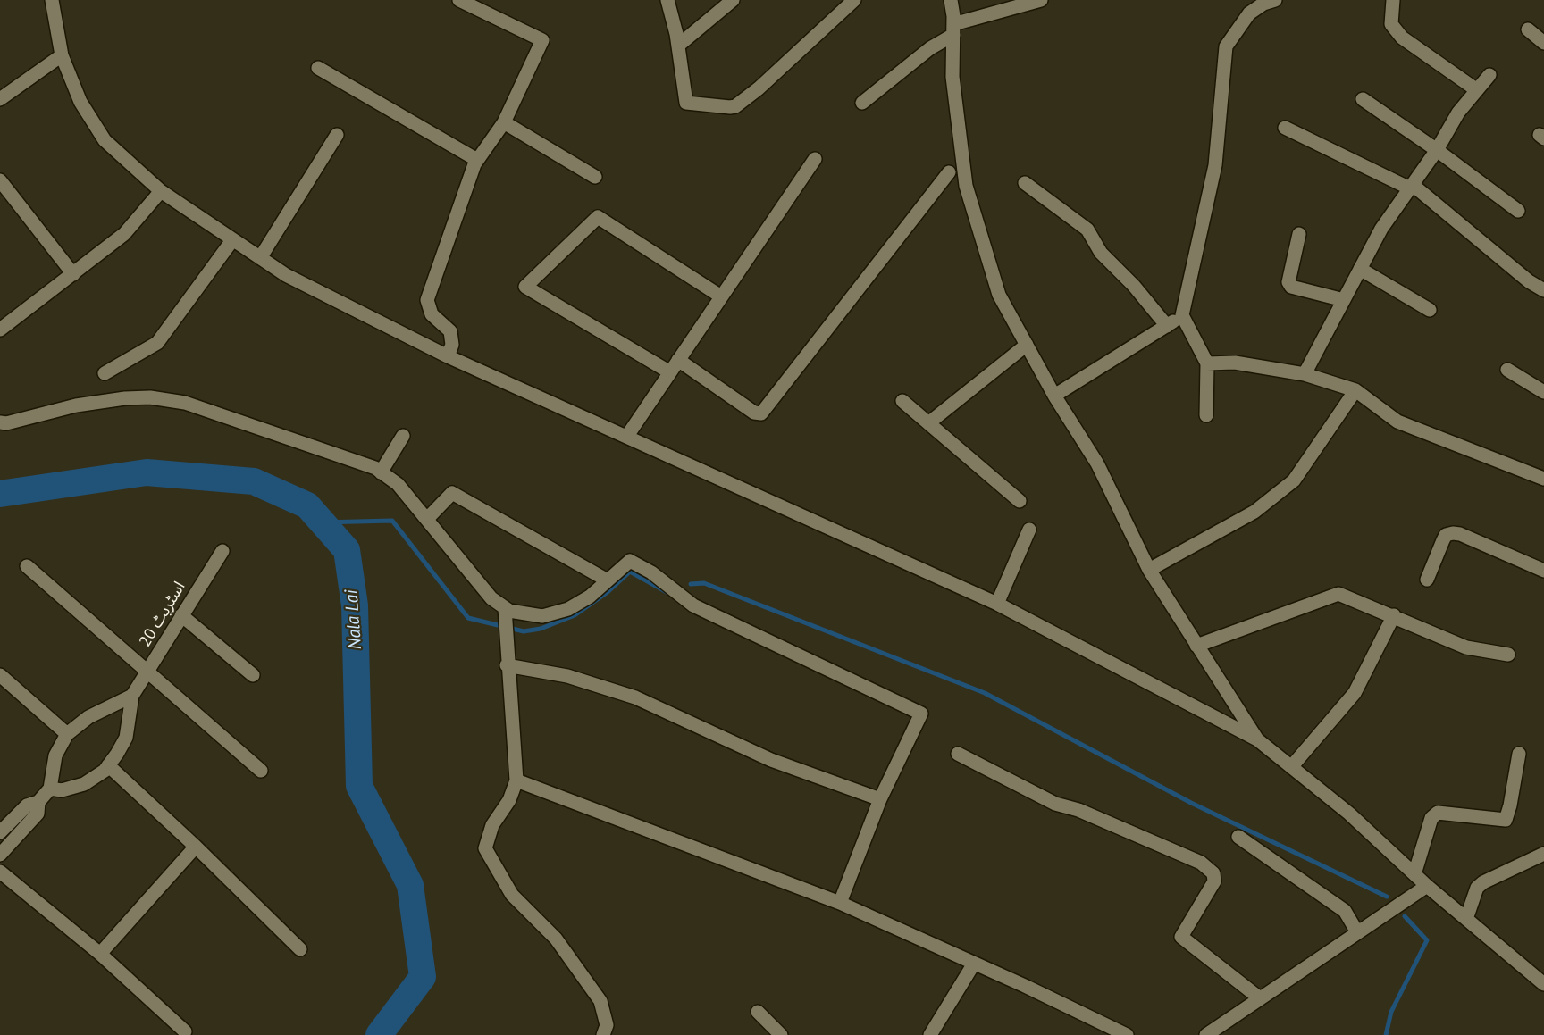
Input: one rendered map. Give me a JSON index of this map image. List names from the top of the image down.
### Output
{
  "streets": {
    "street": ["اسٹریٹ 20"]
  },
  "water": ["Nala Lai"]
}
